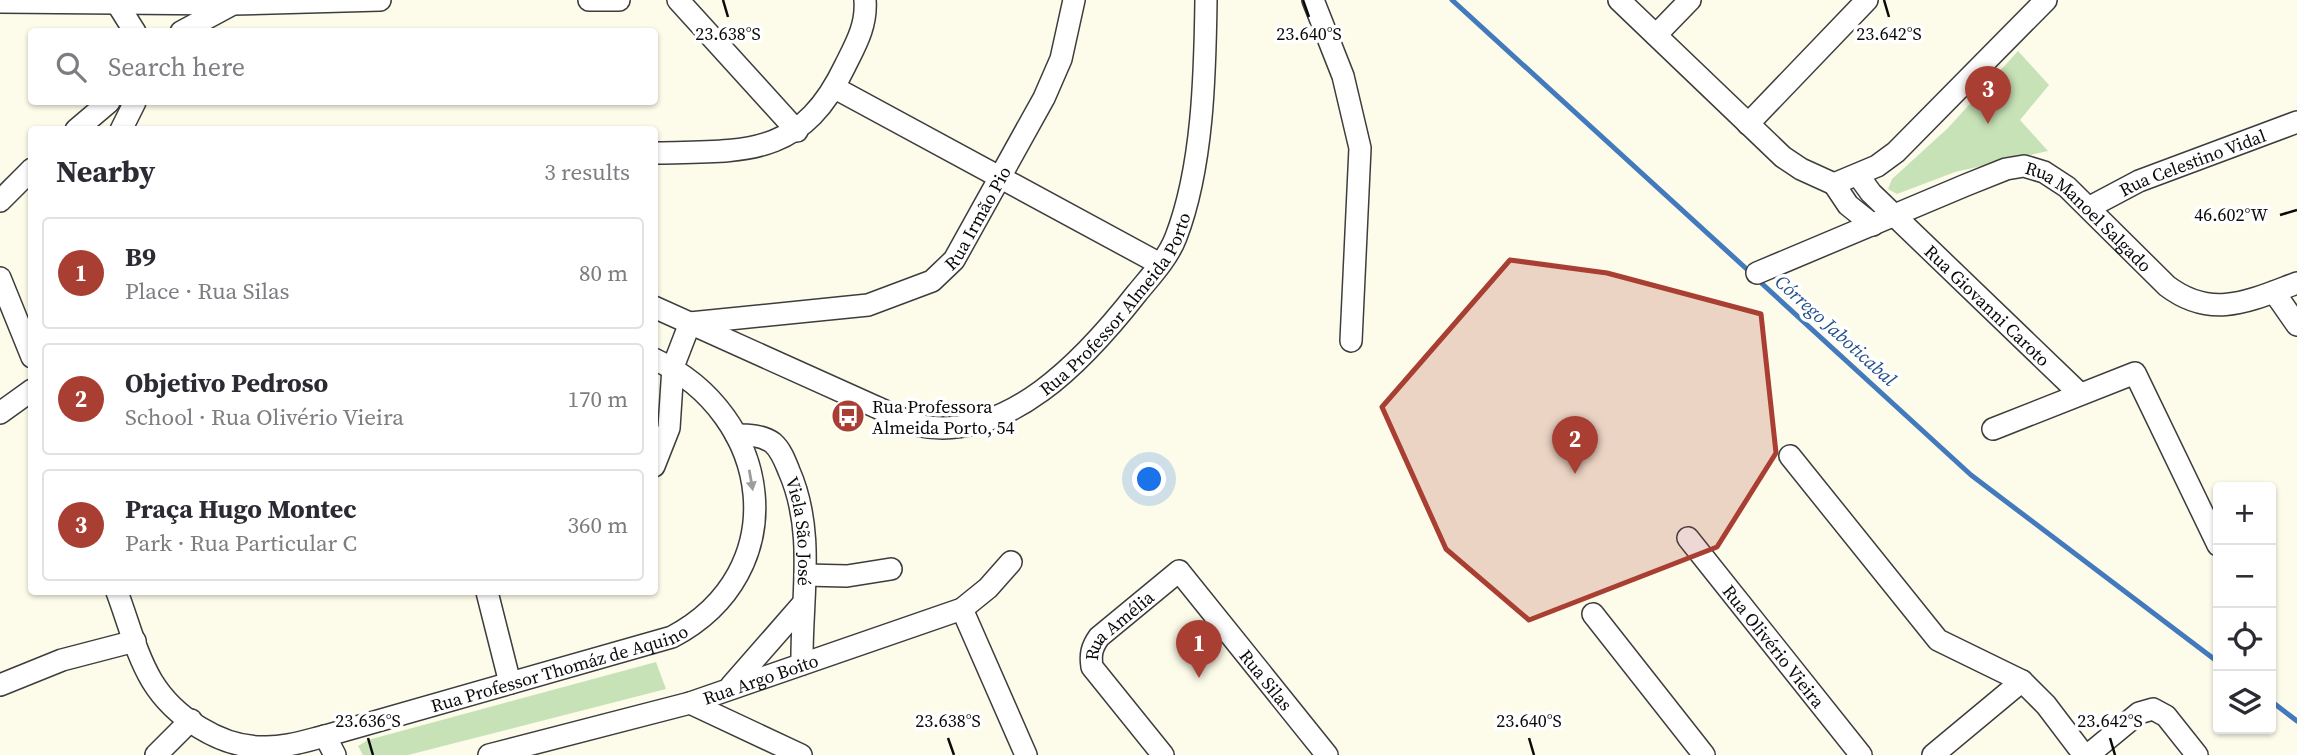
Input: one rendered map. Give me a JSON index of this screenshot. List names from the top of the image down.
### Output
{
  "streets": {
    "street": [
      "Rua Celestino Vidal",
      "Rua Irmão Pio",
      "Rua Manoel Salgado",
      "Rua Professor Almeida Porto",
      "Rua Giovanni Caroto",
      "Viela São José",
      "Rua Amélia",
      "Rua Olivério Vieira",
      "Rua Professor Thomáz de Aquino",
      "Rua Argo Boito",
      "Rua Silas"
    ]
  },
  "crossings": [
    ["Rua Celestino Vidal", "Rua Manoel Salgado"],
    ["Rua Irmão Pio", "Rua Professor Almeida Porto"],
    ["Rua Manoel Salgado", "Rua Giovanni Caroto"],
    ["Viela São José", "Rua Professor Thomáz de Aquino"],
    ["Viela São José", "Rua Argo Boito"],
    ["Rua Amélia", "Rua Silas"]
  ],
  "water": ["Córrego Jaboticabal"],
  "places": {
    "bus stop": ["Rua Professora Almeida Porto, 54"]
  },
  "page": {
    "search": "Search here",
    "pins": ["3", "2", "1"],
    "heading": ["Nearby", "3 results"],
    "list": [
      {
        "mark": "1",
        "name": "B9",
        "note": "Place · Rua Silas",
        "value": "80 m"
      },
      {
        "mark": "2",
        "name": "Objetivo Pedroso",
        "note": "School · Rua Olivério Vieira",
        "value": "170 m"
      },
      {
        "mark": "3",
        "name": "Praça Hugo Montec",
        "note": "Park · Rua Particular C",
        "value": "360 m"
      }
    ],
    "map_buttons": ["+", "−"]
  },
  "coordinates": [
    "23.638°S",
    "23.640°S",
    "23.642°S",
    "46.602°W",
    "23.636°S"
  ]
}
